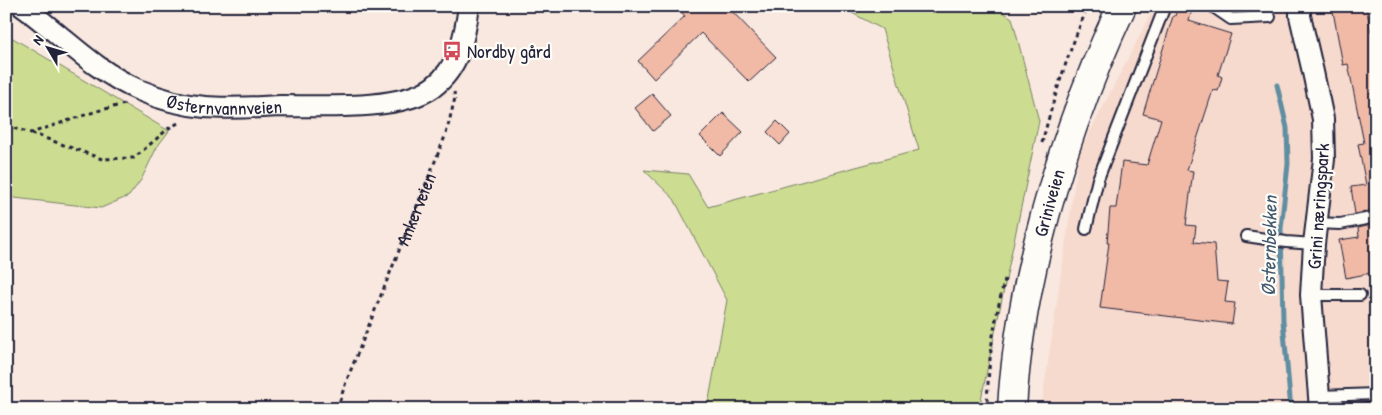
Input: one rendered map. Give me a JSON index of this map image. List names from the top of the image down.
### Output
{
  "streets": {
    "main road": ["Griniveien"],
    "street": ["Østernvannveien", "Grini næringspark"],
    "path": ["Ankerveien"]
  },
  "crossings": [
    ["Østernvannveien", "Ankerveien"]
  ],
  "water": ["Østernbekken"],
  "places": {
    "bus stop": ["Nordby gård"]
  },
  "north": "top left"
}
